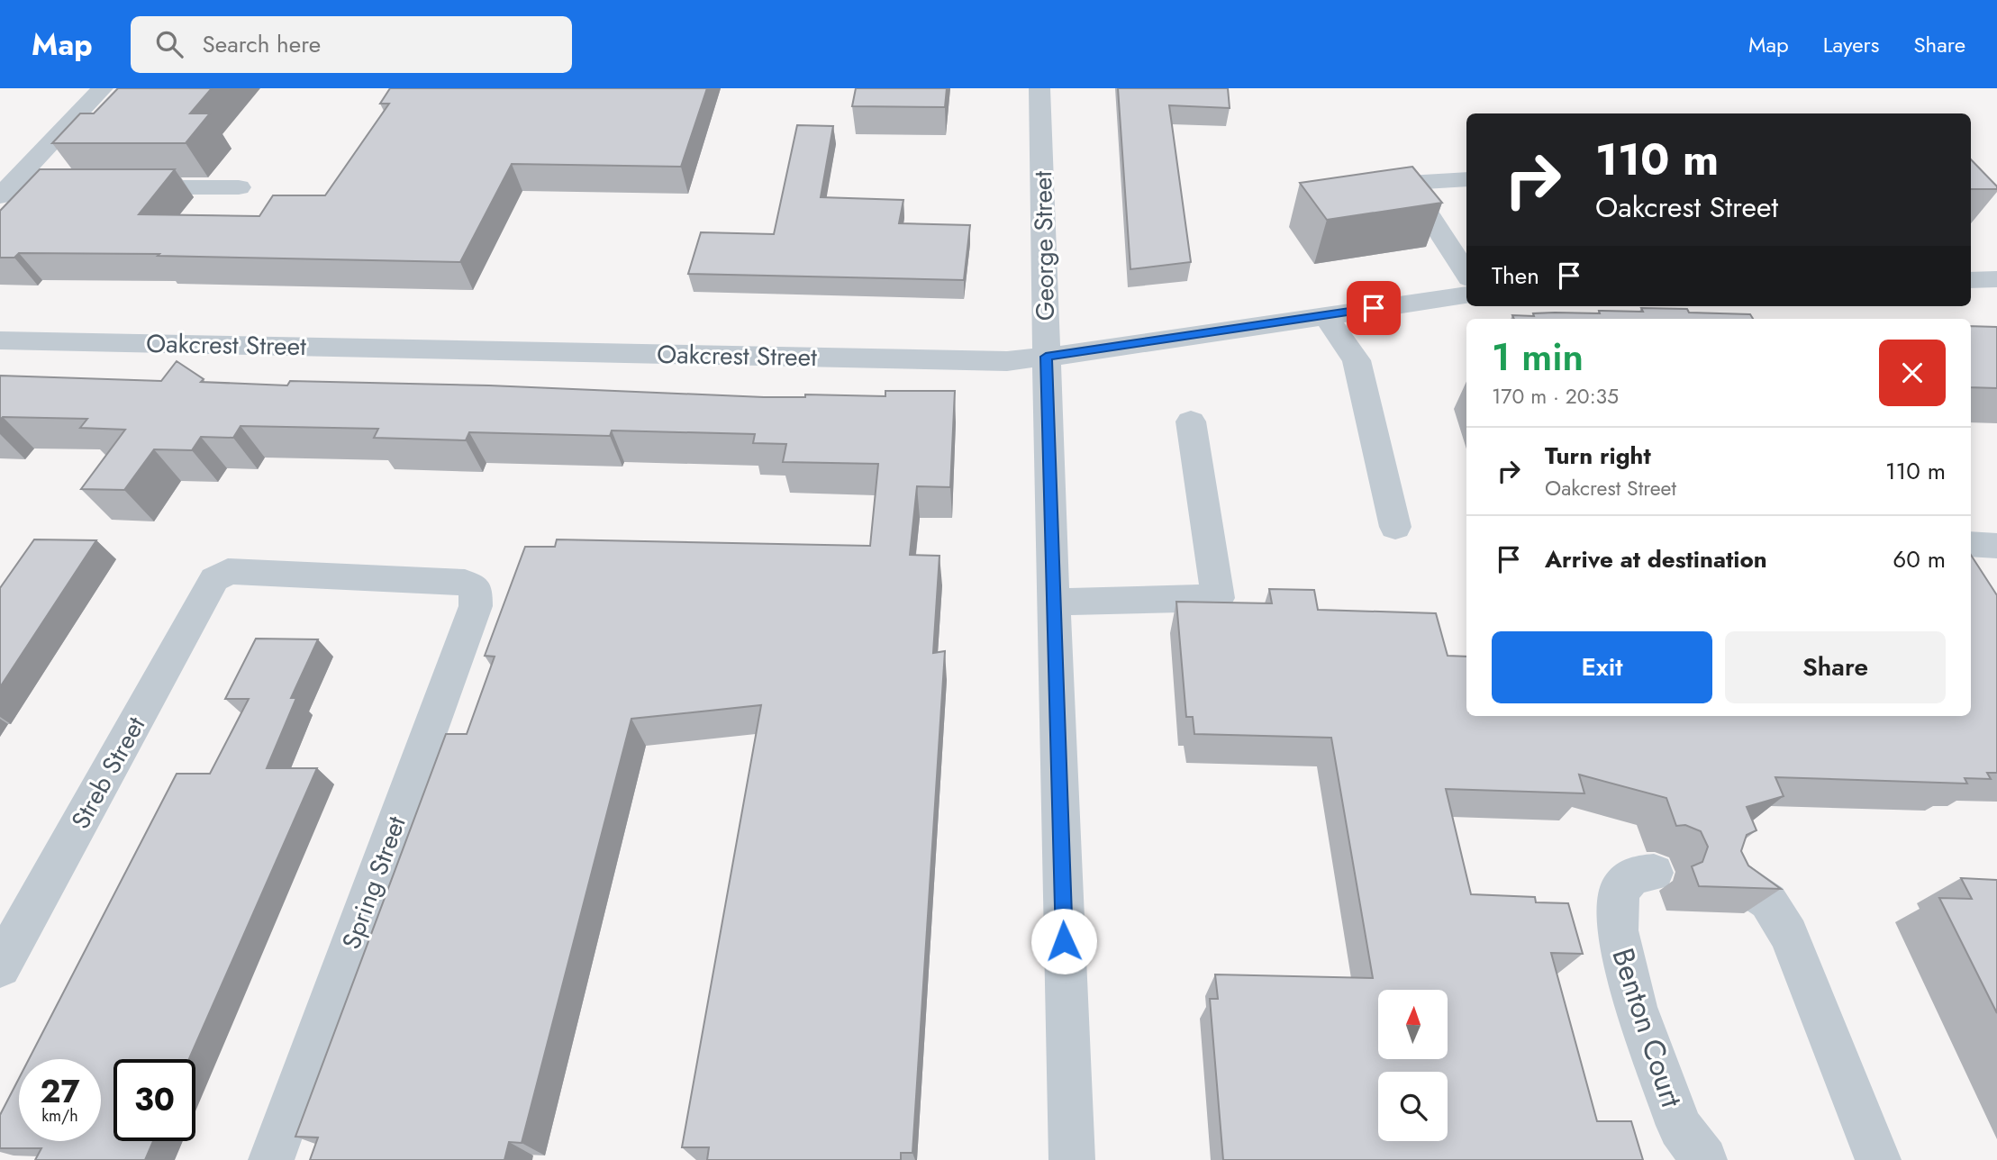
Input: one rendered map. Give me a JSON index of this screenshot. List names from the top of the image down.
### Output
{
  "streets": {
    "street": [
      "George Street",
      "Oakcrest Street",
      "Streb Street",
      "Spring Street",
      "Benton Court"
    ]
  },
  "crossings": [
    ["George Street", "Oakcrest Street"],
    ["Streb Street", "Spring Street"]
  ],
  "north": "top",
  "page": {
    "header": "Map",
    "search": "Search here",
    "nav": ["Map", "Layers", "Share"],
    "turn": ["110 m", "Oakcrest Street"],
    "then": "Then",
    "heading": ["1 min", "170 m · 20:35"],
    "list": [
      {
        "name": "Turn right",
        "note": "Oakcrest Street",
        "value": "110 m"
      },
      {
        "name": "Arrive at destination",
        "value": "60 m"
      }
    ],
    "buttons": ["Exit", "Share"],
    "speed": "27 km/h",
    "limit": "30"
  }
}
